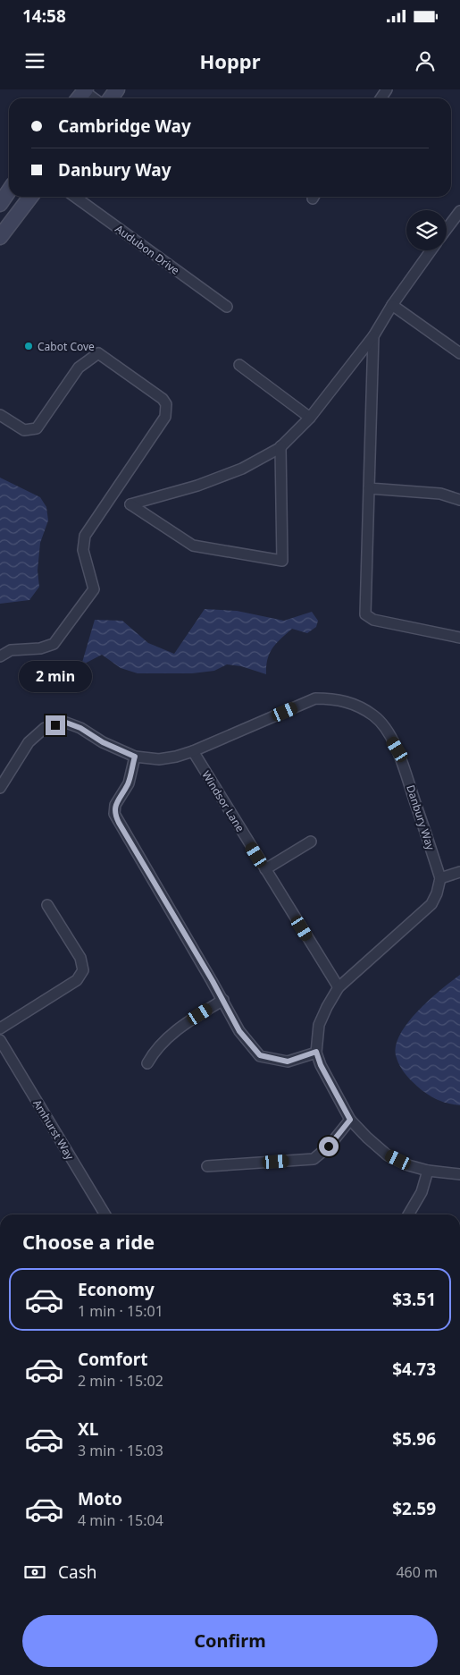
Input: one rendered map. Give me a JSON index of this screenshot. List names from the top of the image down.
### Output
{
  "streets": {
    "street": [
      "Audubon Drive",
      "Windsor Lane",
      "Danbury Way",
      "Amhurst Way"
    ]
  },
  "crossings": [
    ["Windsor Lane", "Danbury Way"]
  ],
  "places": ["Cabot Cove"],
  "page": {
    "status": "14:58",
    "header": "Hoppr",
    "banner": ["Cambridge Way", "Danbury Way"],
    "bubble": "2 min",
    "heading": "Choose a ride",
    "list": [
      {
        "name": "Economy",
        "note": "1 min · 15:01",
        "value": "$3.51"
      },
      {
        "name": "Comfort",
        "note": "2 min · 15:02",
        "value": "$4.73"
      },
      {
        "name": "XL",
        "note": "3 min · 15:03",
        "value": "$5.96"
      },
      {
        "name": "Moto",
        "note": "4 min · 15:04",
        "value": "$2.59"
      }
    ],
    "pay": ["Cash", "460 m"],
    "buttons": "Confirm"
  }
}
